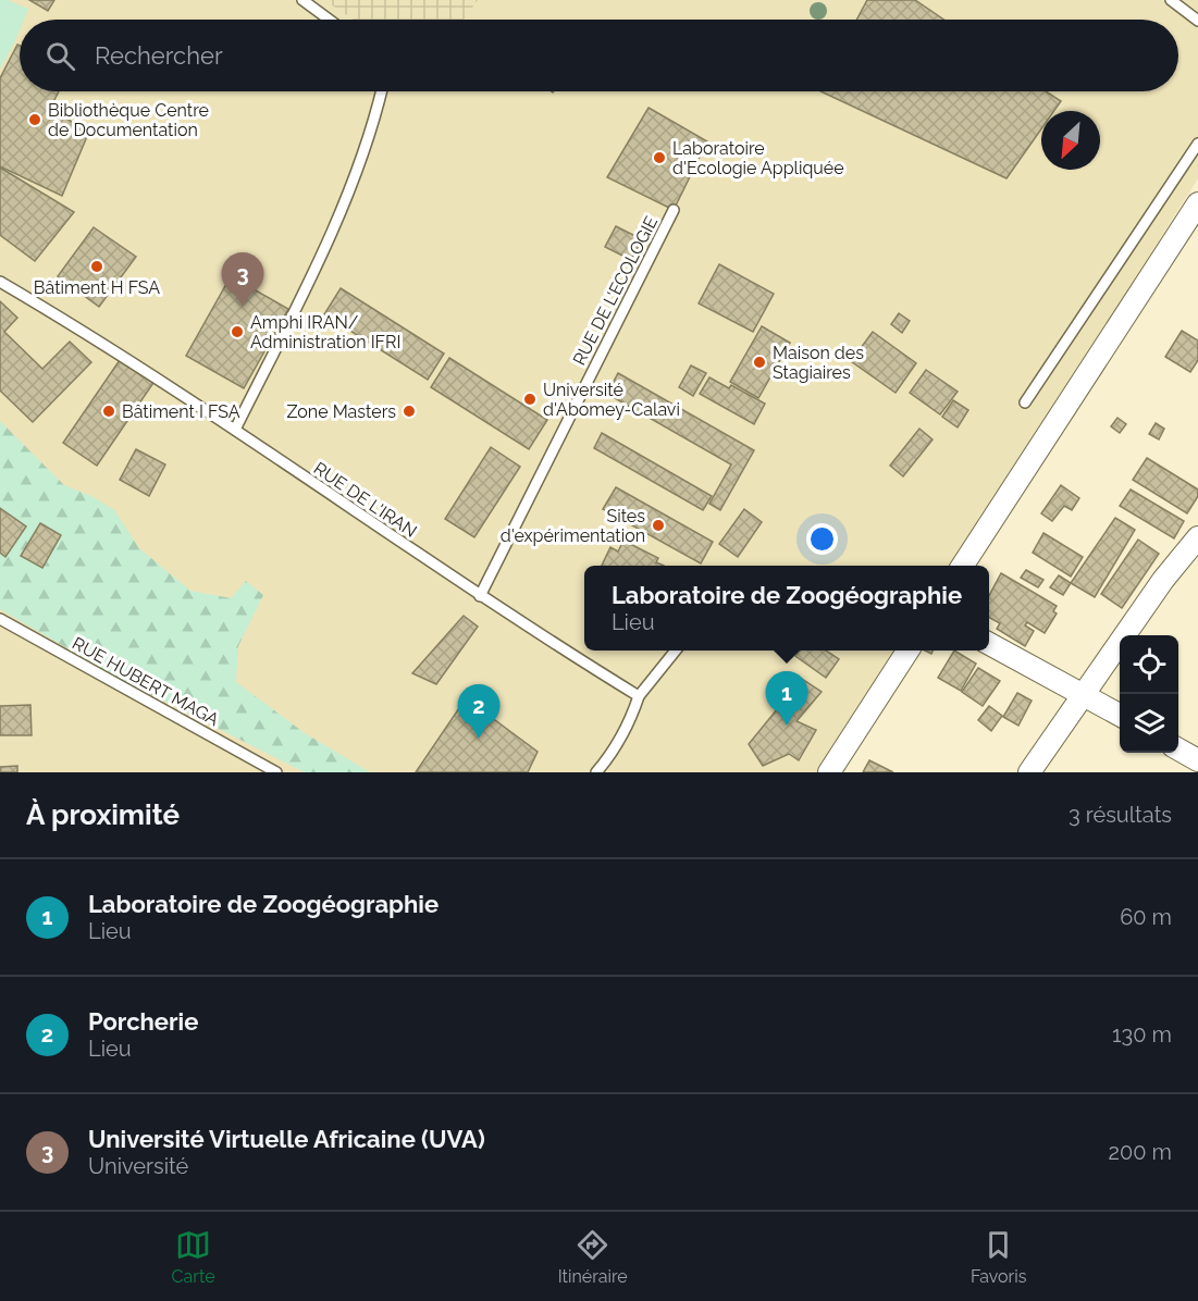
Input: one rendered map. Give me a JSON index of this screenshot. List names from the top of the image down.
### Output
{
  "streets": {
    "lane": ["RUE DE L'ECOLOGIE", "RUE DE L'IRAN", "RUE HUBERT MAGA"]
  },
  "crossings": [
    ["RUE DE L'ECOLOGIE", "RUE DE L'IRAN"]
  ],
  "places": [
    "Bibliothèque Centre de Documentation",
    "Laboratoire d'Ecologie Appliquée",
    "Bâtiment H FSA",
    "Amphi IRAN/ Administration IFRI",
    "Maison des Stagiaires",
    "Université d'Abomey-Calavi",
    "Bâtiment I FSA",
    "Zone Masters",
    "Sites d'expérimentation"
  ],
  "north": "bottom left",
  "page": {
    "search": "Rechercher",
    "pins": ["3", "1", "2"],
    "popup": ["Laboratoire de Zoogéographie", "Lieu"],
    "heading": ["À proximité", "3 résultats"],
    "list": [
      {
        "mark": "1",
        "name": "Laboratoire de Zoogéographie",
        "note": "Lieu",
        "value": "60 m"
      },
      {
        "mark": "2",
        "name": "Porcherie",
        "note": "Lieu",
        "value": "130 m"
      },
      {
        "mark": "3",
        "name": "Université Virtuelle Africaine (UVA)",
        "note": "Université",
        "value": "200 m"
      }
    ],
    "nav": ["Carte", "Itinéraire", "Favoris"]
  }
}
